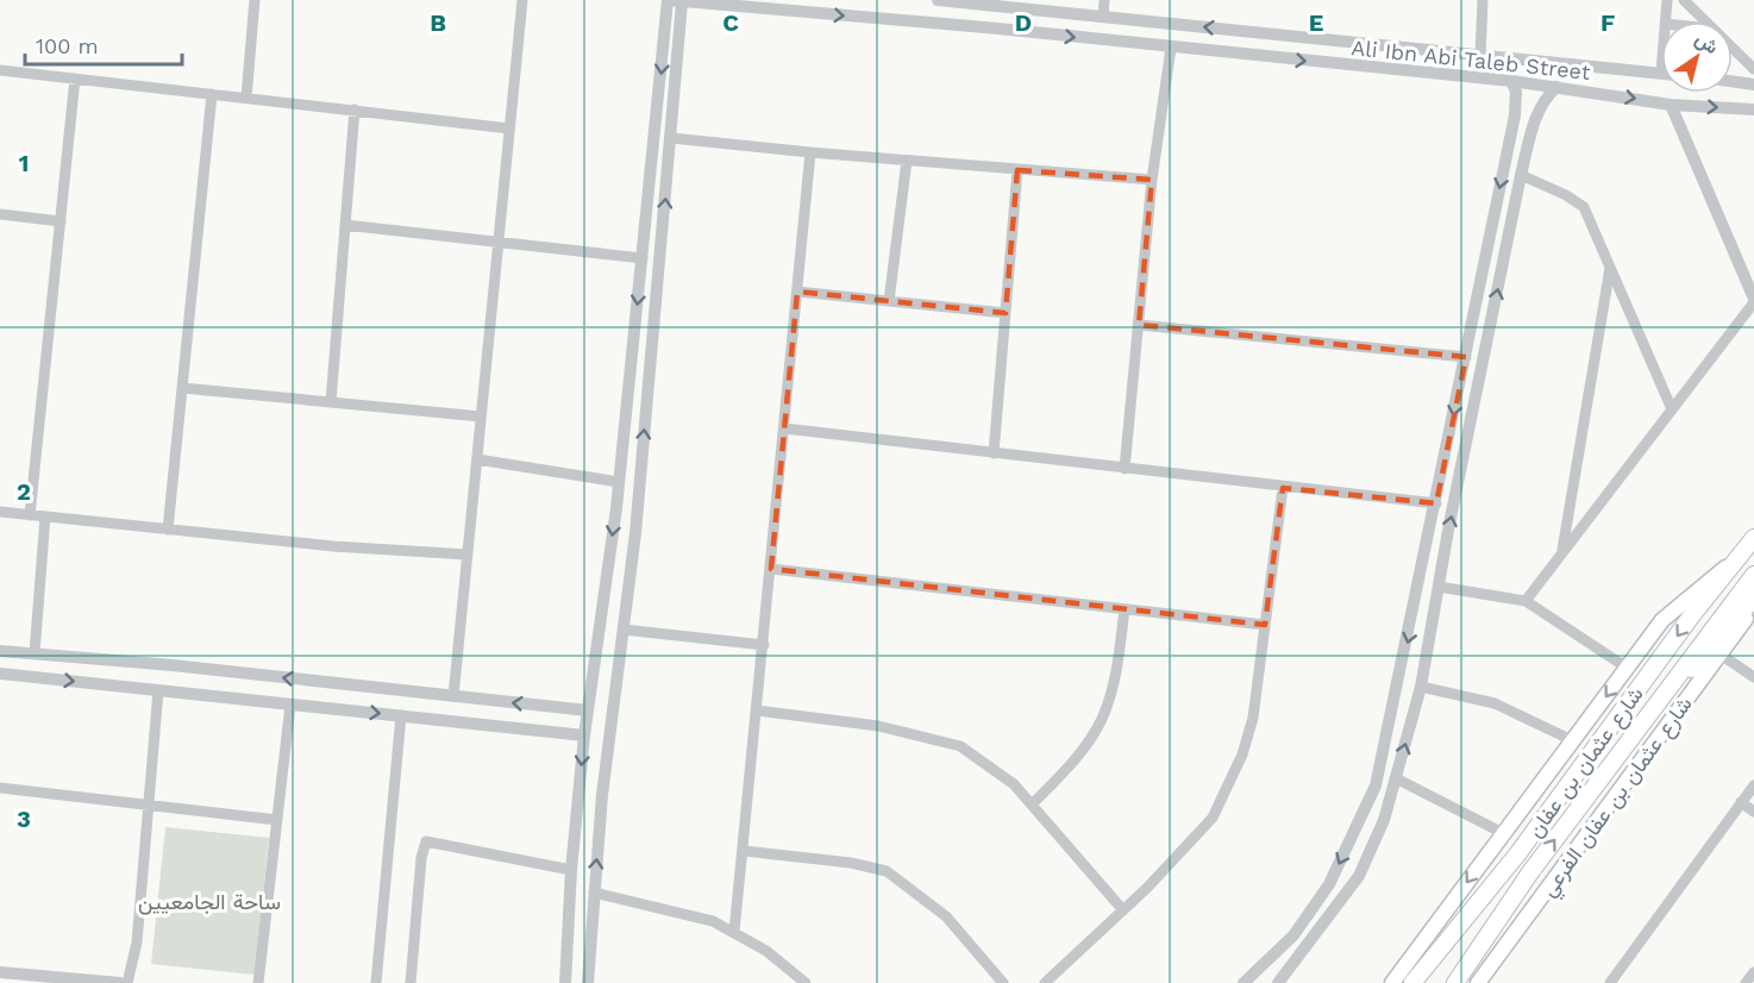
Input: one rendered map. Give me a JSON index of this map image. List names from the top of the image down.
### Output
{
  "streets": {
    "main road": ["شارع عثمان بن عفان", "شارع عثمان بن عفان الفرعي"],
    "street": ["Ali Ibn Abi Taleb Street"]
  },
  "parks": ["ساحة الجامعيين"],
  "scale_bar": "100 m",
  "north": "top right",
  "grid": {
    "columns": [
      "B",
      "C",
      "D",
      "E",
      "F"
    ],
    "rows": ["1", "2", "3"]
  }
}
